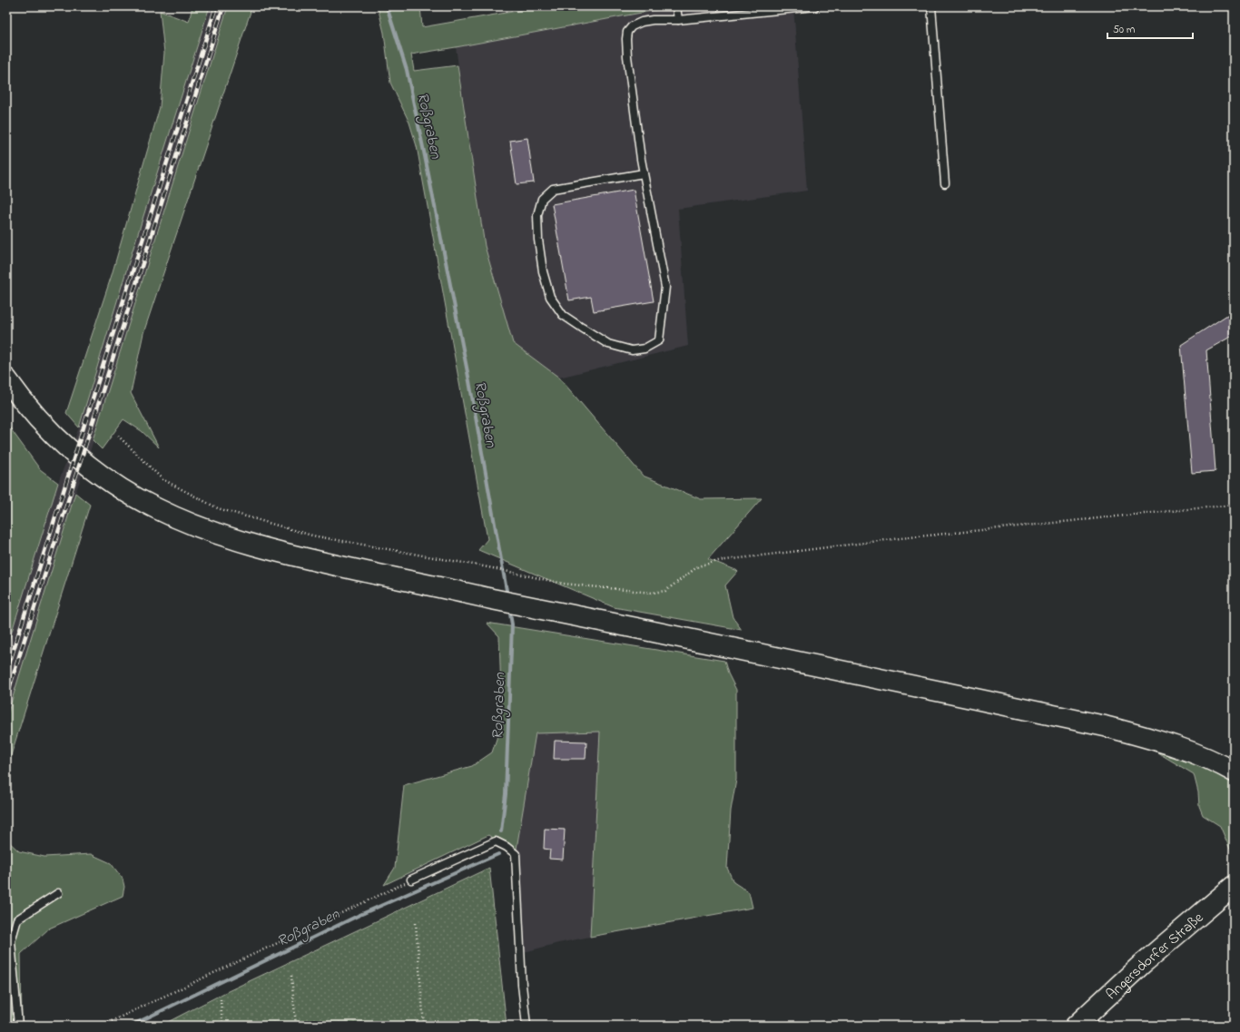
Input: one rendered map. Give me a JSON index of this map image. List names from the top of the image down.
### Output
{
  "streets": {
    "main road": ["Angersdorfer Straße"]
  },
  "water": ["Roßgraben"],
  "scale_bar": "50 m"
}
